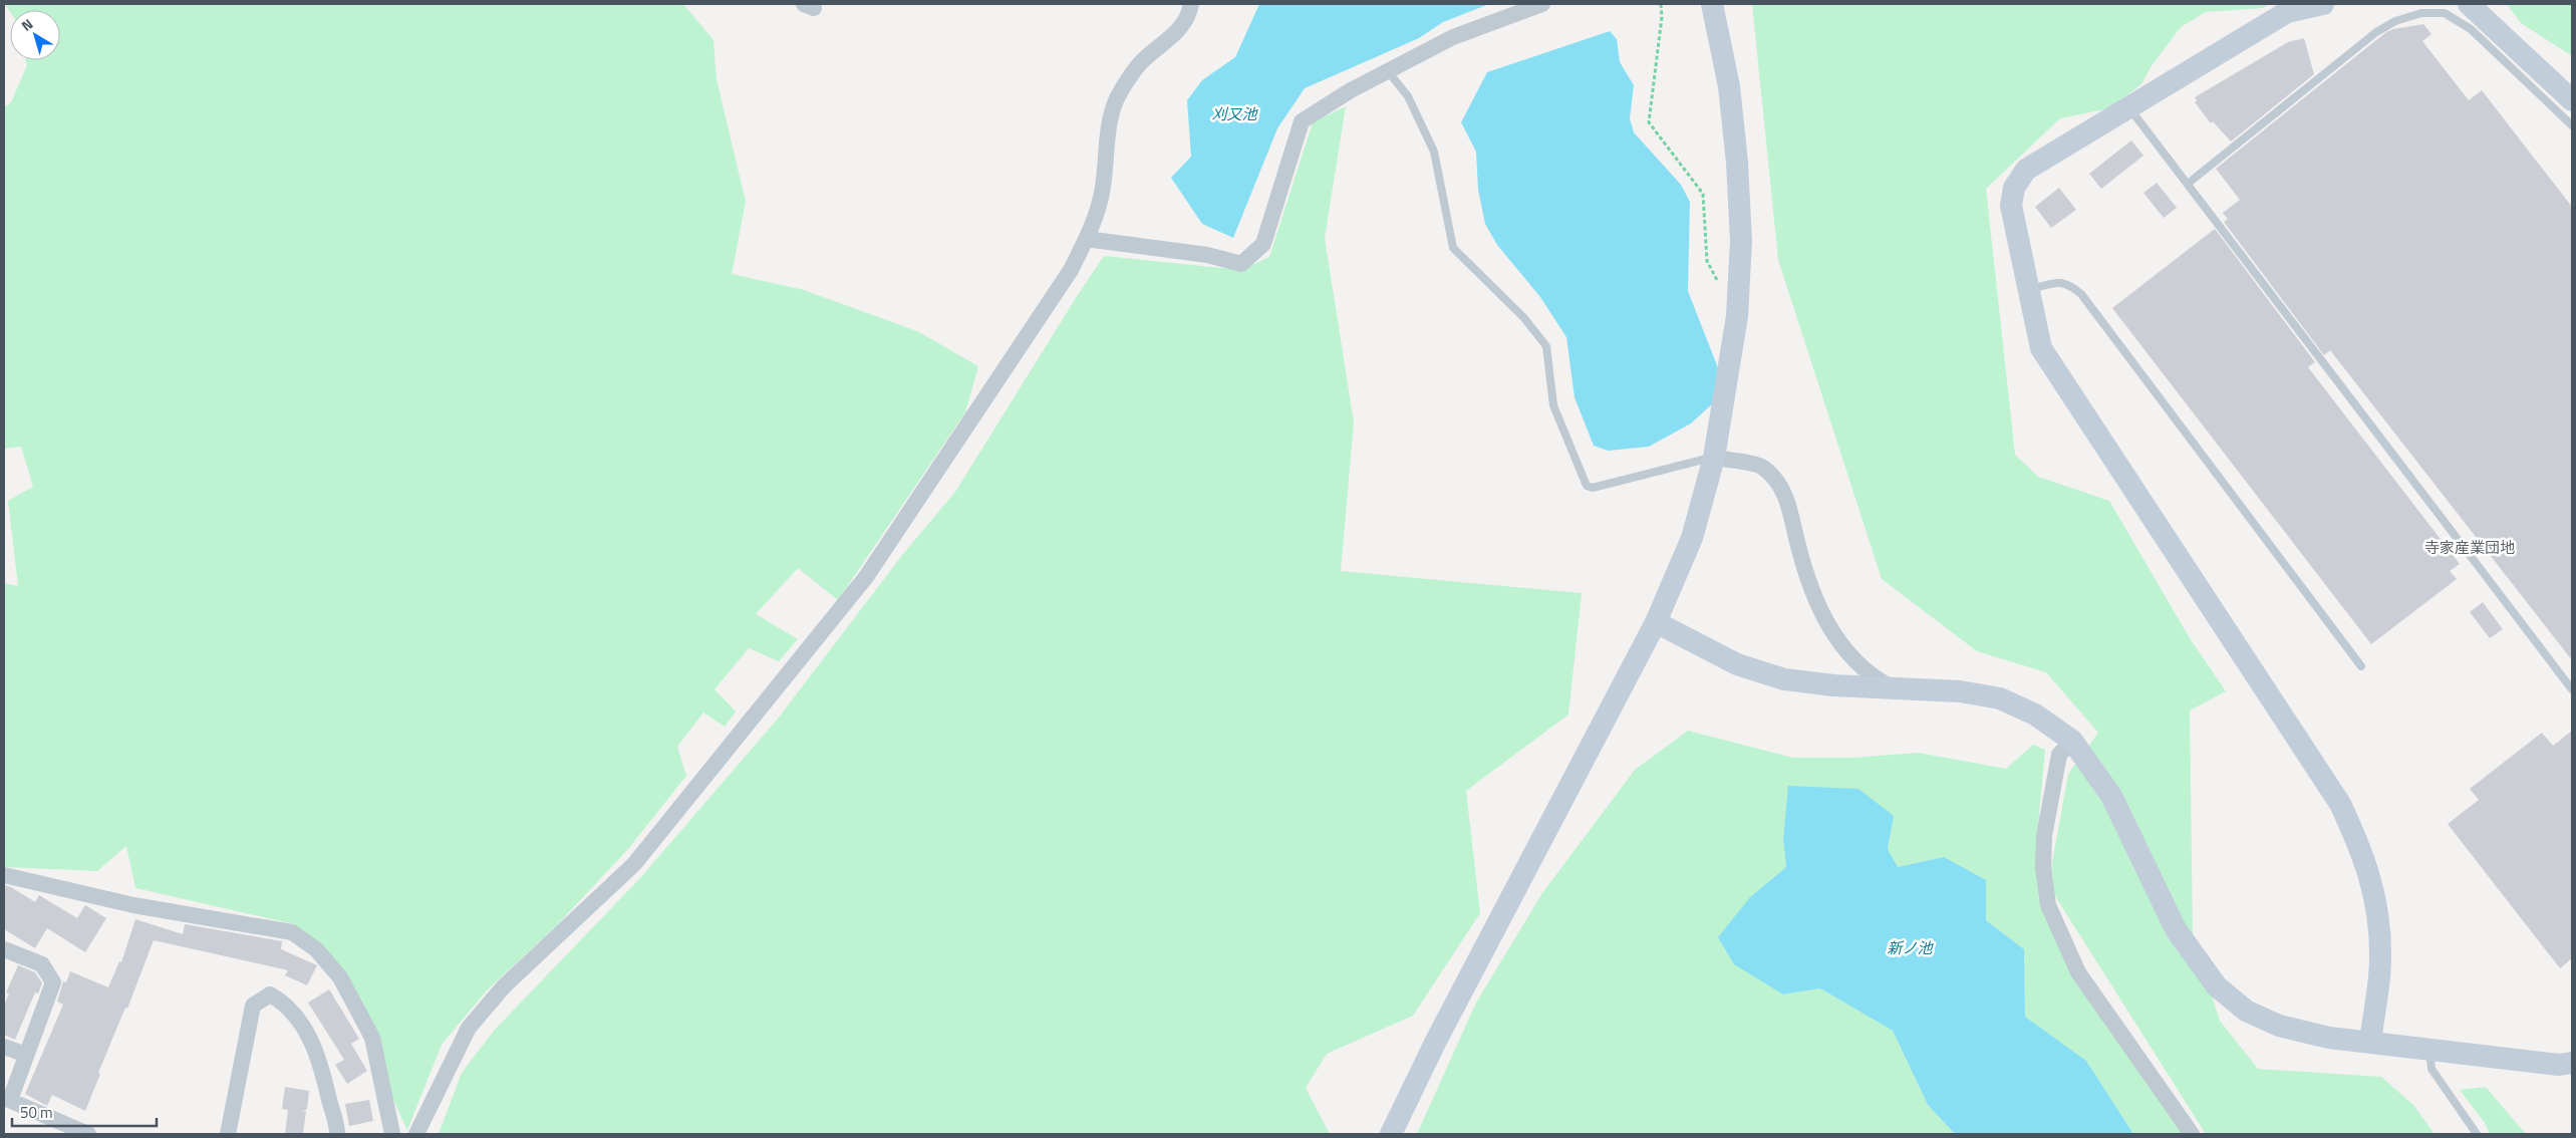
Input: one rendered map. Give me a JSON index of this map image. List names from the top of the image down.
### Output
{
  "districts": ["寺家産業団地"],
  "water": ["刈又池", "新ノ池"],
  "scale_bar": "50 m",
  "north": "top left"
}
